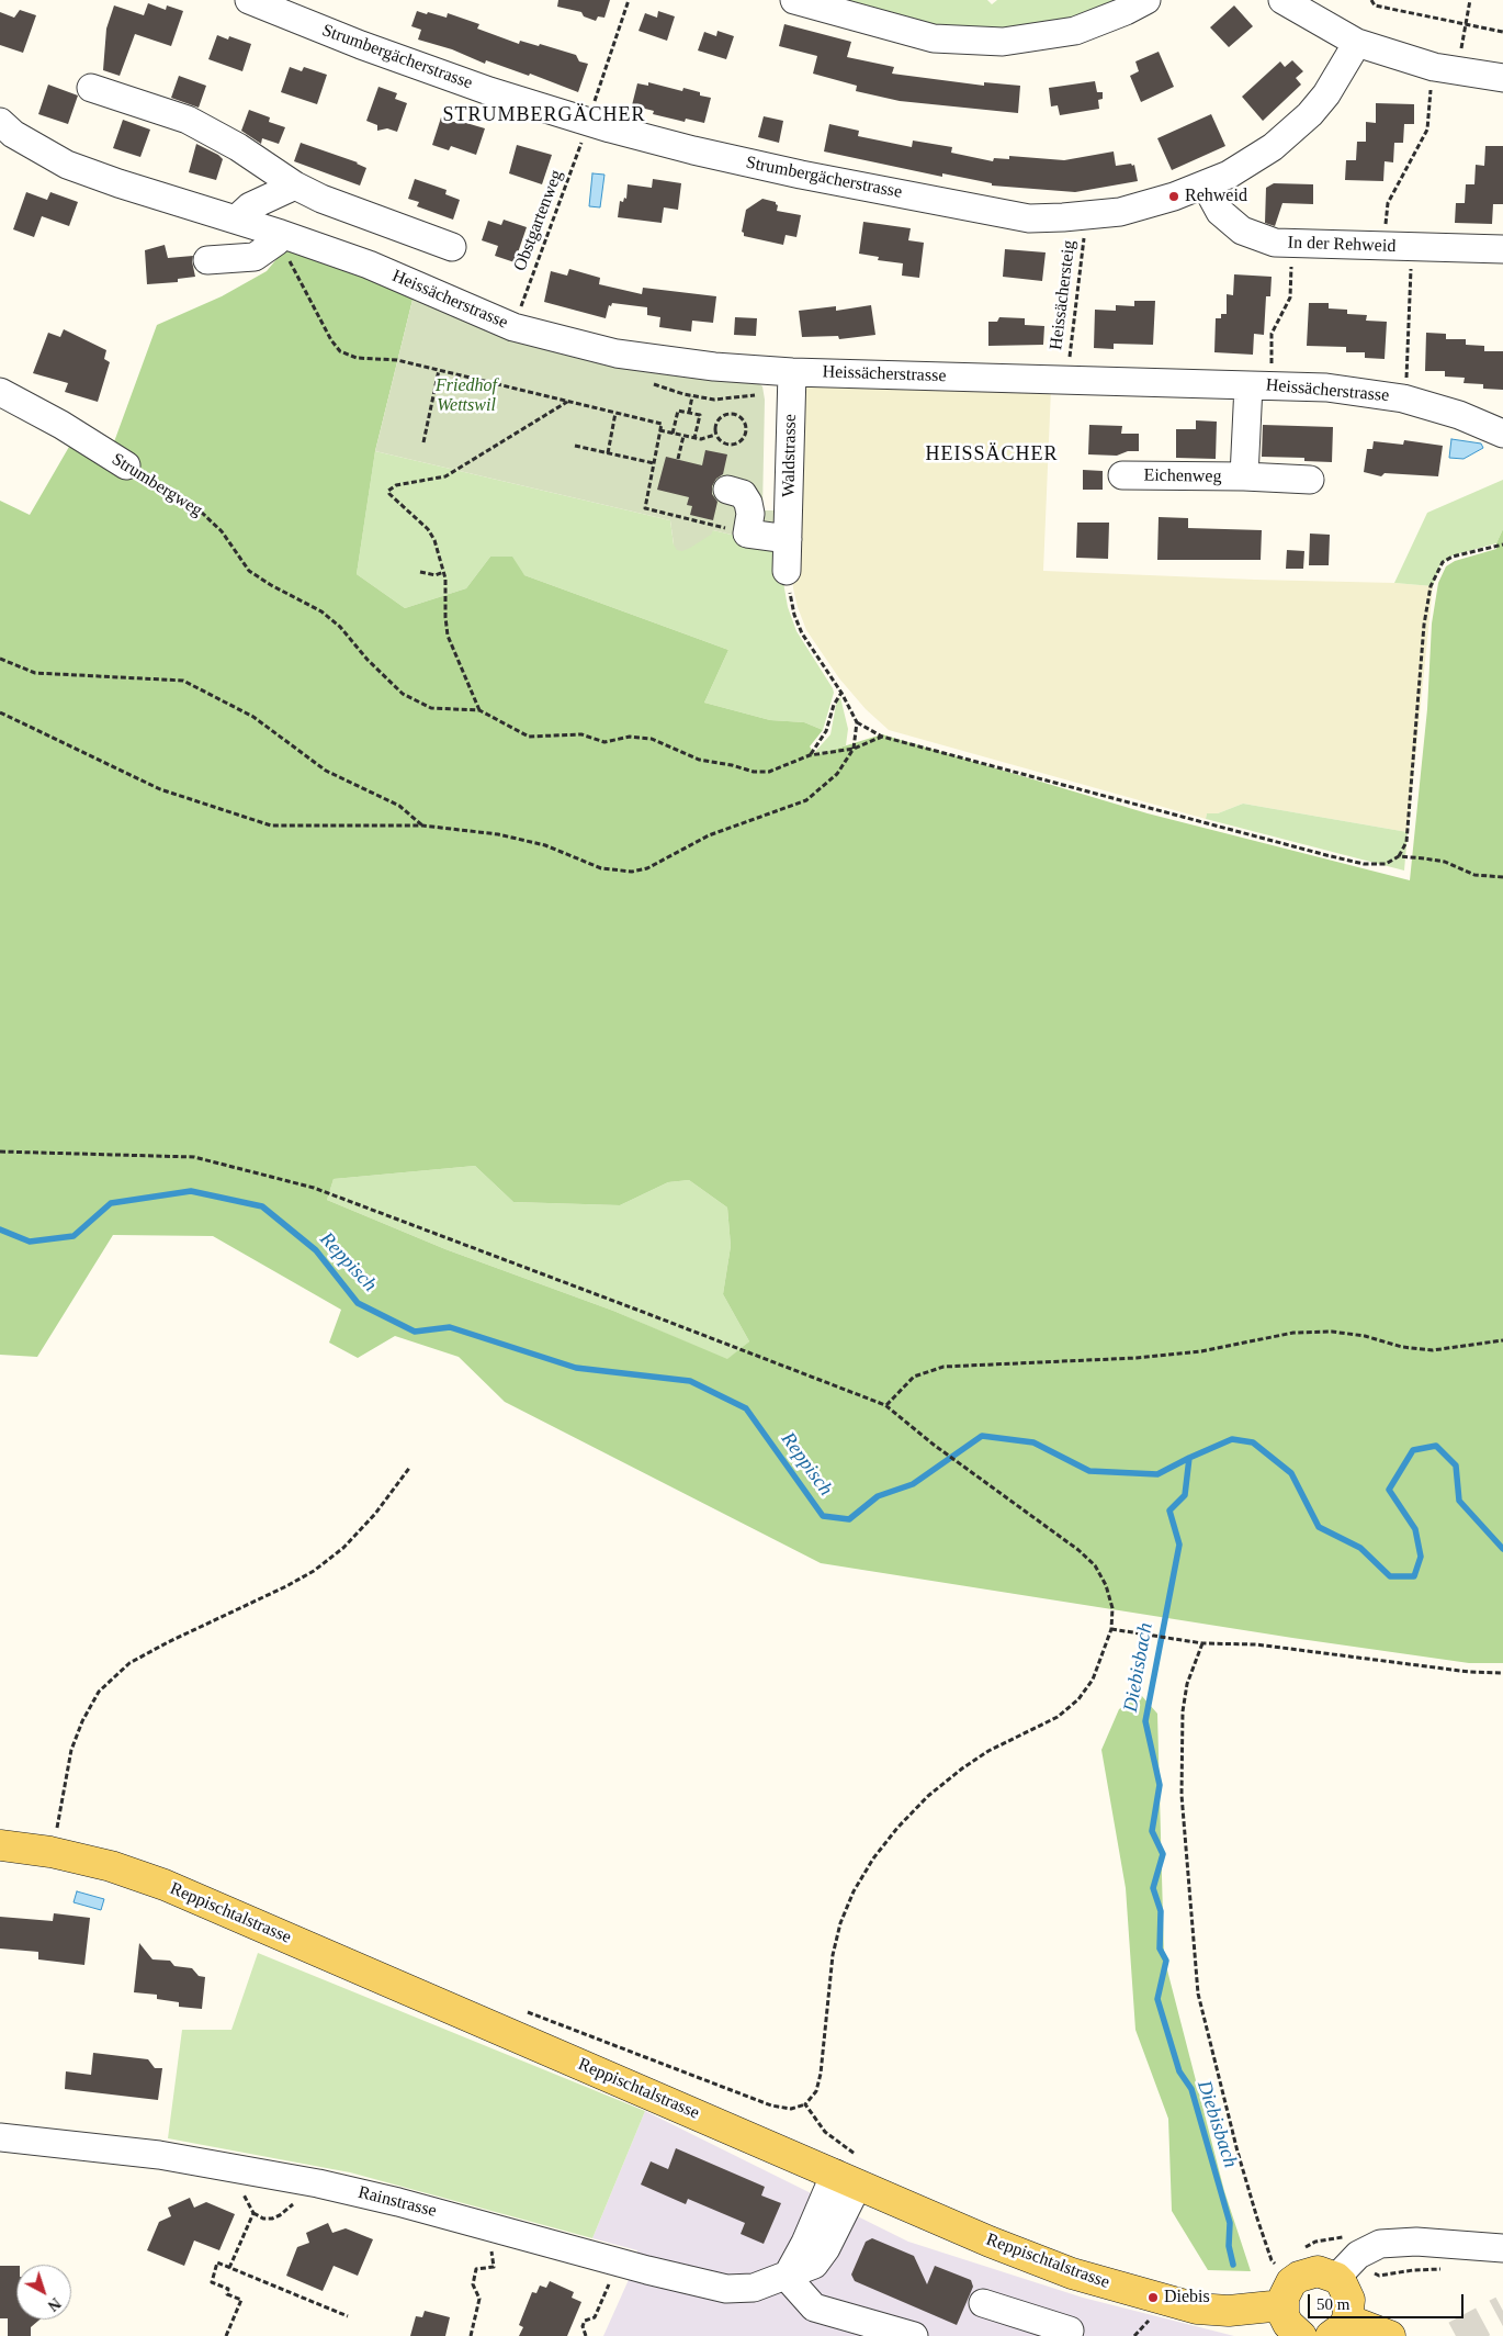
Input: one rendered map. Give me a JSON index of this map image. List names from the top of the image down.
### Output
{
  "streets": {
    "main road": ["Reppischtalstrasse"],
    "street": [
      "Strumbergächerstrasse",
      "In der Rehweid",
      "Heissächerstrasse",
      "Waldstrasse",
      "Eichenweg",
      "Strumbergweg",
      "Rainstrasse"
    ],
    "path": ["Obstgartenweg", "Heissächersteig"]
  },
  "crossings": [
    ["Strumbergächerstrasse", "In der Rehweid"],
    ["Strumbergächerstrasse", "Heissächersteig"],
    ["Heissächersteig", "Heissächerstrasse"],
    ["Heissächerstrasse", "Waldstrasse"],
    ["Heissächerstrasse", "Eichenweg"],
    ["Reppischtalstrasse", "Rainstrasse"]
  ],
  "districts": ["STRUMBERGÄCHER", "HEISSÄCHER"],
  "water": ["Reppisch", "Diebisbach"],
  "parks": ["Friedhof Wettswil"],
  "places": ["Rehweid", "Diebis"],
  "scale_bar": "50 m",
  "north": "bottom right"
}
